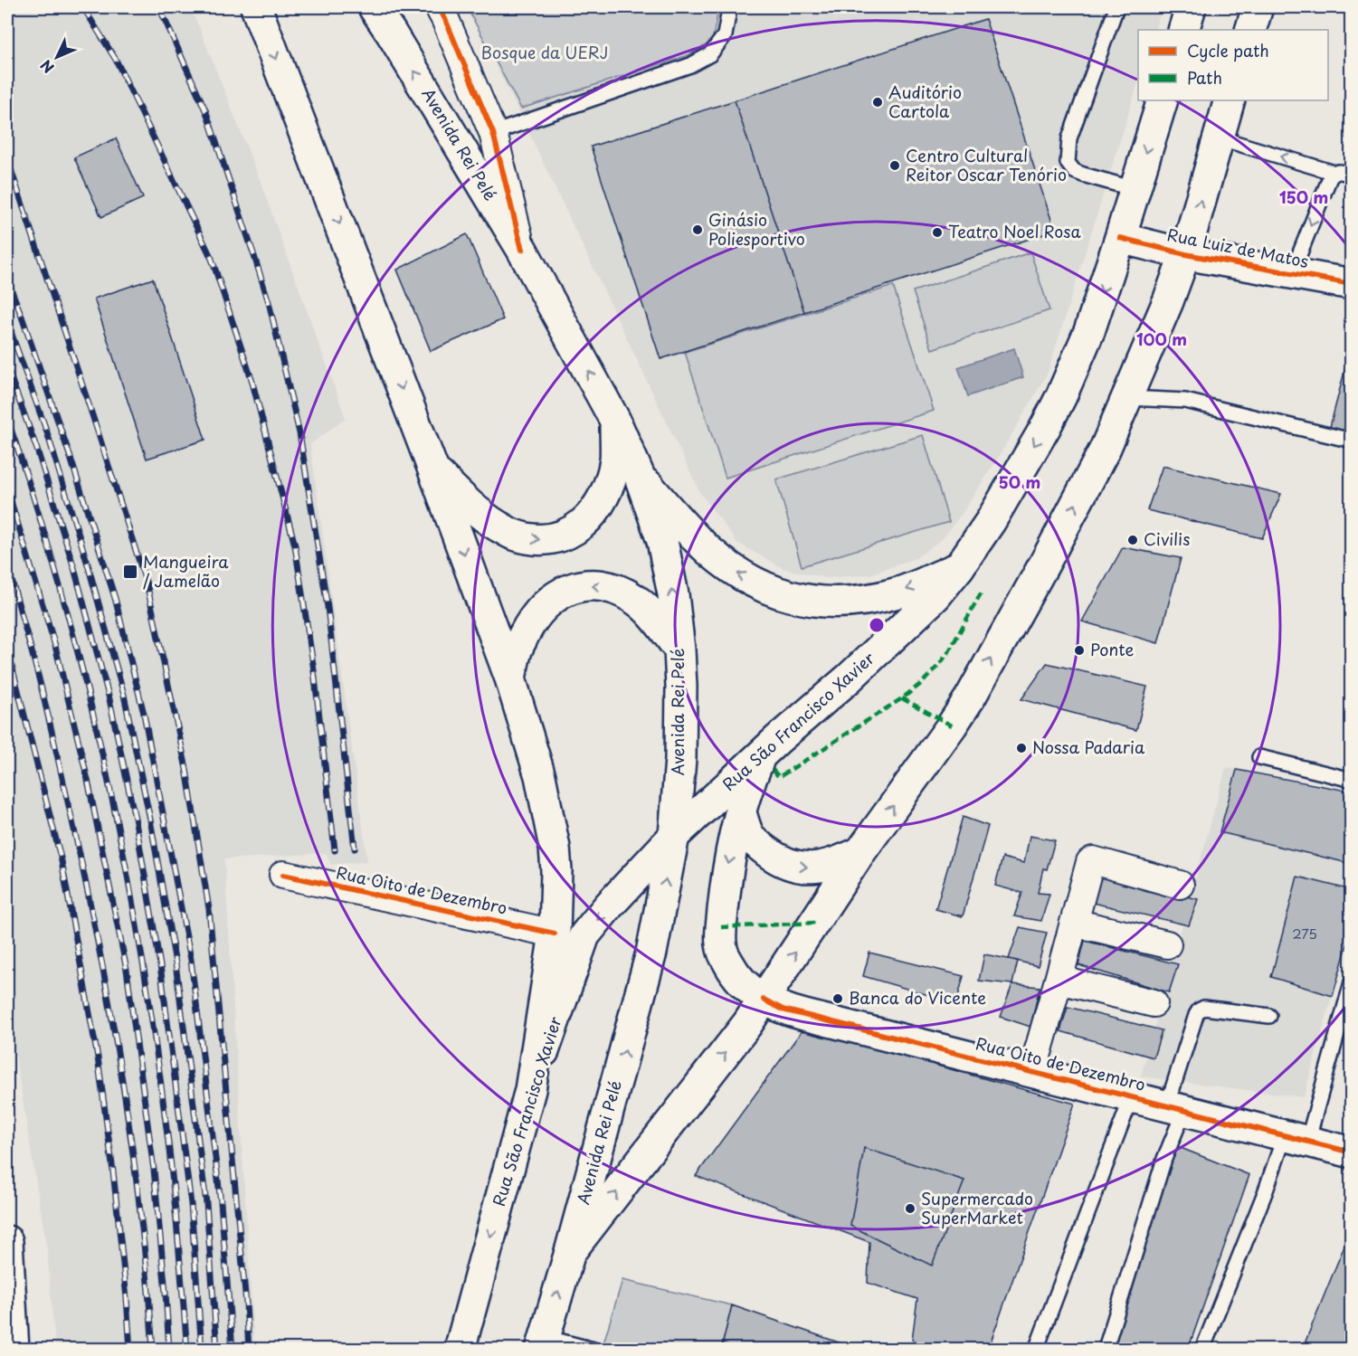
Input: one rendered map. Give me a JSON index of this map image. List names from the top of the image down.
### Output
{
  "streets": {
    "main road": [
      "Avenida Rei Pelé",
      "Rua Luiz de Matos",
      "Rua São Francisco Xavier",
      "Rua Oito de Dezembro"
    ]
  },
  "crossings": [
    ["Avenida Rei Pelé", "Rua São Francisco Xavier"],
    ["Rua Luiz de Matos", "Rua São Francisco Xavier"],
    ["Rua São Francisco Xavier", "Rua Oito de Dezembro"]
  ],
  "parks": ["Bosque da UERJ"],
  "places": {
    "other": [
      "Auditório Cartola",
      "Centro Cultural Reitor Oscar Tenório",
      "Ginásio Poliesportivo",
      "Teatro Noel Rosa",
      "Civilis",
      "Ponte",
      "Nossa Padaria",
      "Banca do Vicente",
      "Supermercado SuperMarket"
    ],
    "transit": ["Mangueira / Jamelão"]
  },
  "house_numbers": ["275"],
  "legend": ["Cycle path", "Path"],
  "north": "bottom left",
  "rings": ["150 m", "100 m", "50 m"]
}
